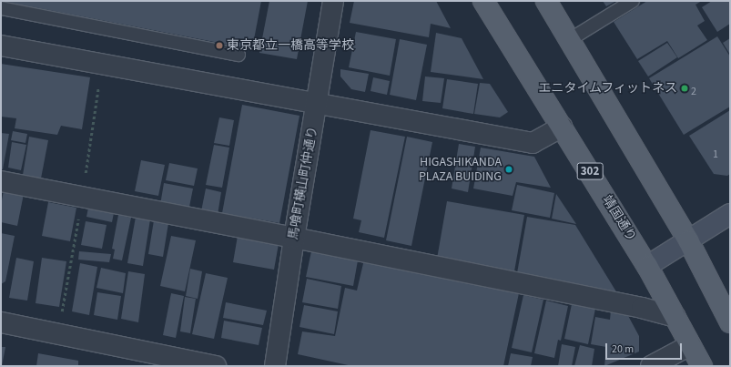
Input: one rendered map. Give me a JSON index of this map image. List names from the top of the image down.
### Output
{
  "streets": {
    "main road": ["302", "靖国通り"],
    "street": ["馬喰町横山町仲通り"]
  },
  "places": ["東京都立一橋高等学校", "エニタイムフィットネス", "HIGASHIKANDA PLAZA BUIDING"],
  "house_numbers": ["2", "1"],
  "scale_bar": "20 m"
}
